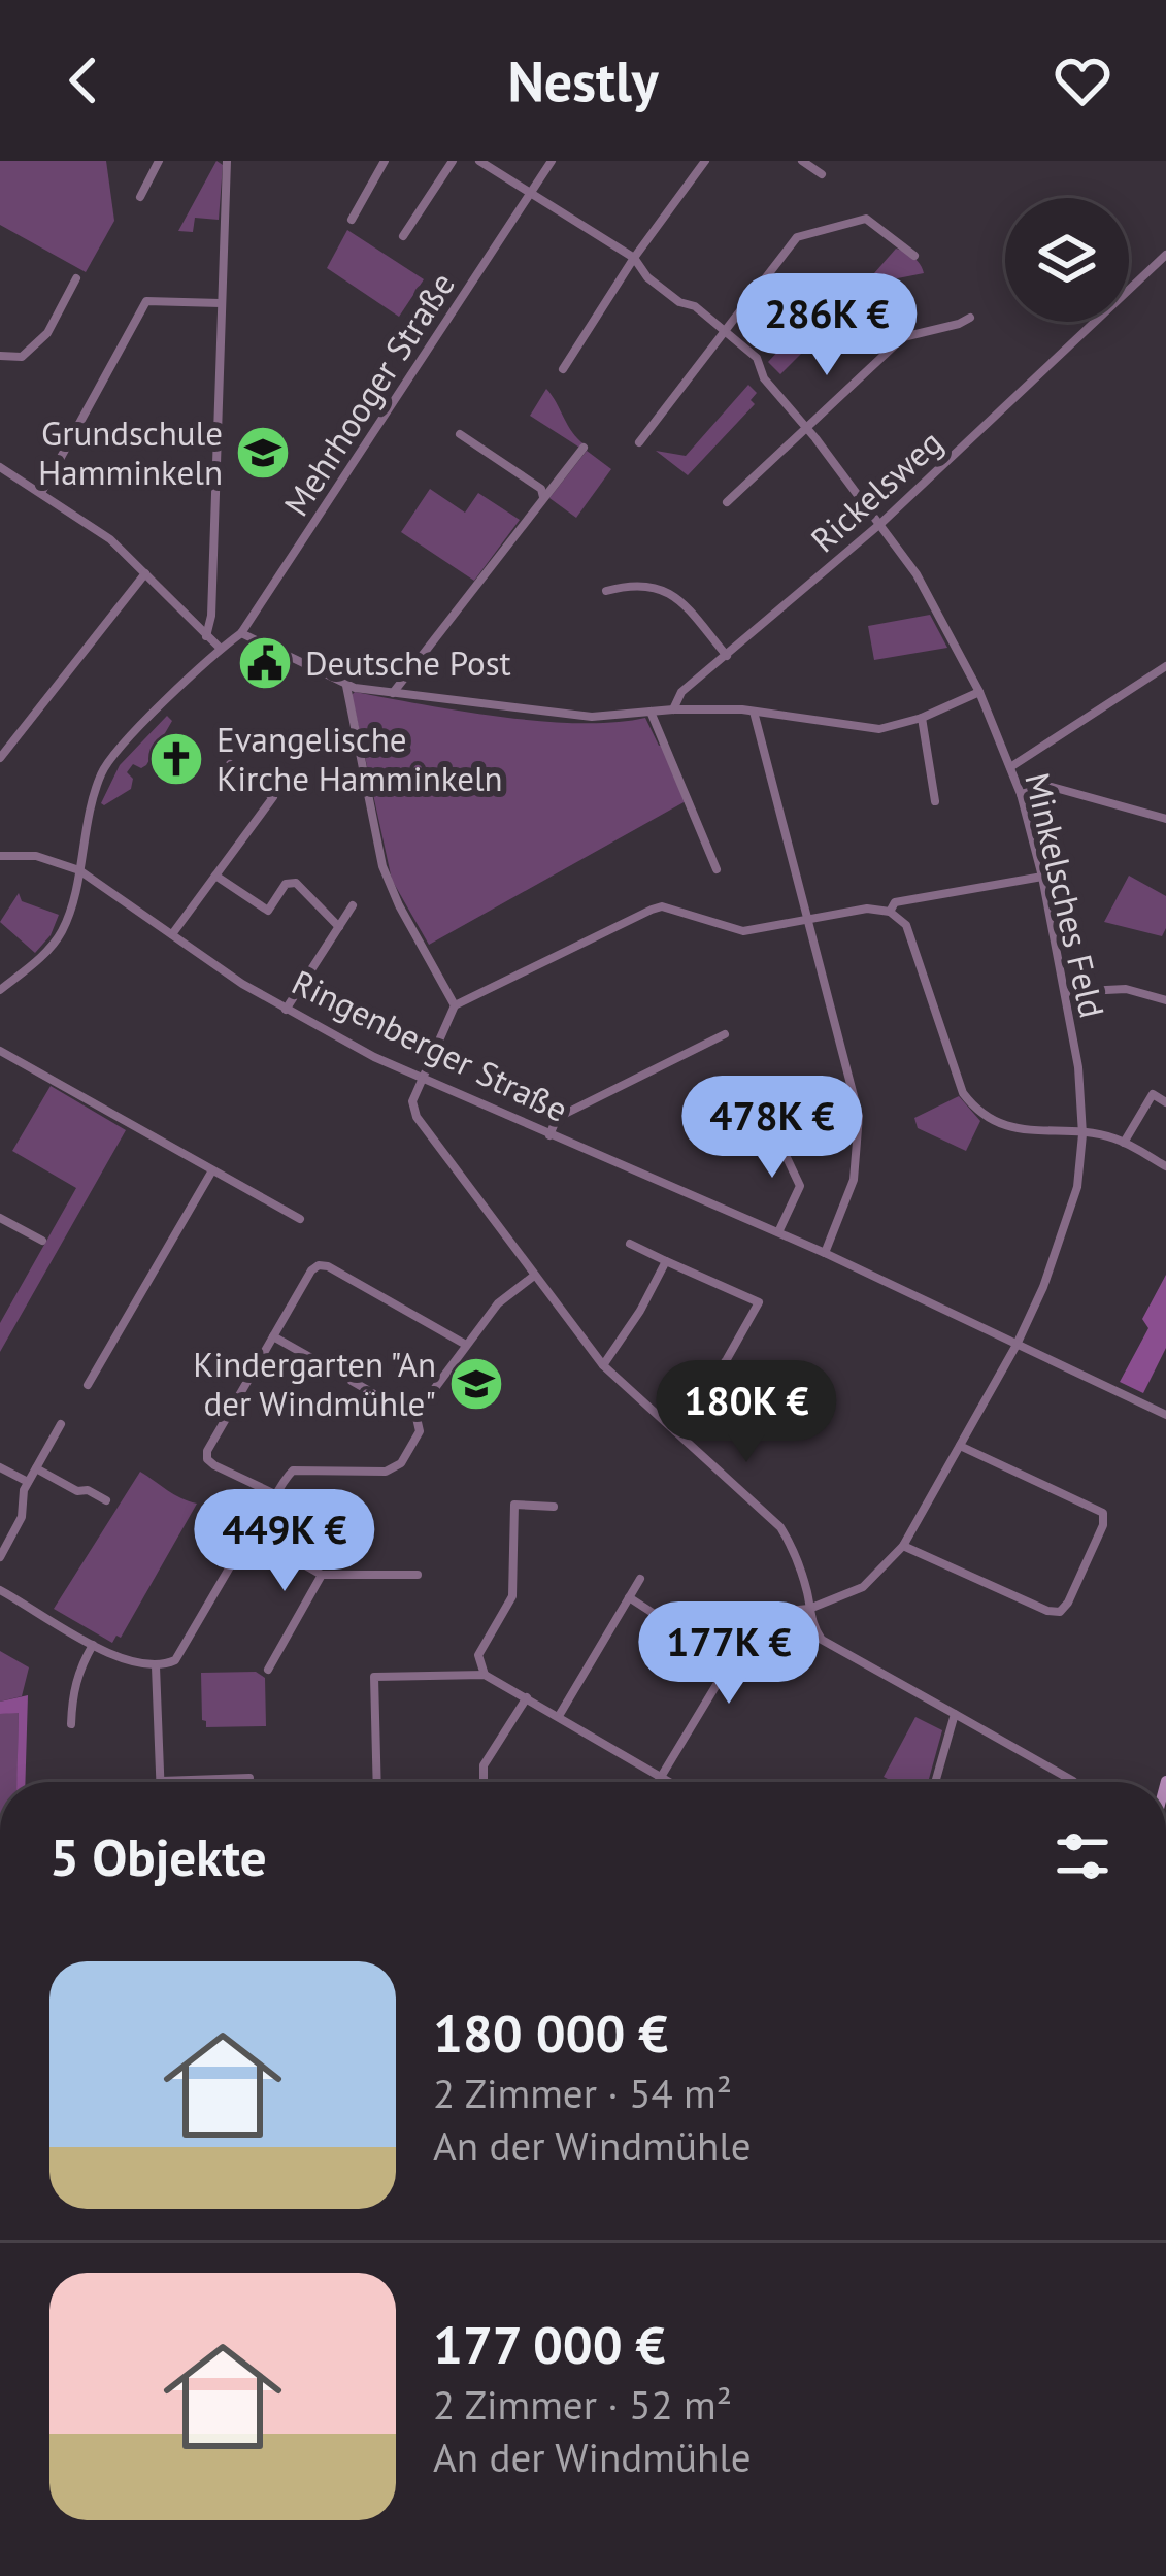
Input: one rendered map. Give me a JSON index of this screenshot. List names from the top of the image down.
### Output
{
  "streets": {
    "street": [
      "Mehrhooger Straße",
      "Rickelsweg",
      "Minkelsches Feld",
      "Ringenberger Straße"
    ]
  },
  "crossings": [
    ["Mehrhooger Straße", "Minkelsches Feld"],
    ["Mehrhooger Straße", "Ringenberger Straße"],
    ["Rickelsweg", "Minkelsches Feld"],
    ["Minkelsches Feld", "Ringenberger Straße"]
  ],
  "places": {
    "school or university": ["Grundschule Hamminkeln", "Kindergarten \"An der Windmühle\""],
    "public building": ["Deutsche Post"],
    "church": ["Evangelische Kirche Hamminkeln"]
  },
  "page": {
    "header": "Nestly",
    "price": [
      "286K €",
      "478K €",
      "180K €",
      "449K €",
      "177K €"
    ],
    "heading": "5 Objekte",
    "list": [
      {
        "name": "180 000 €",
        "note": "2 Zimmer · 54 m² · An der Windmühle"
      },
      {
        "name": "177 000 €",
        "note": "2 Zimmer · 52 m² · An der Windmühle"
      }
    ]
  }
}
